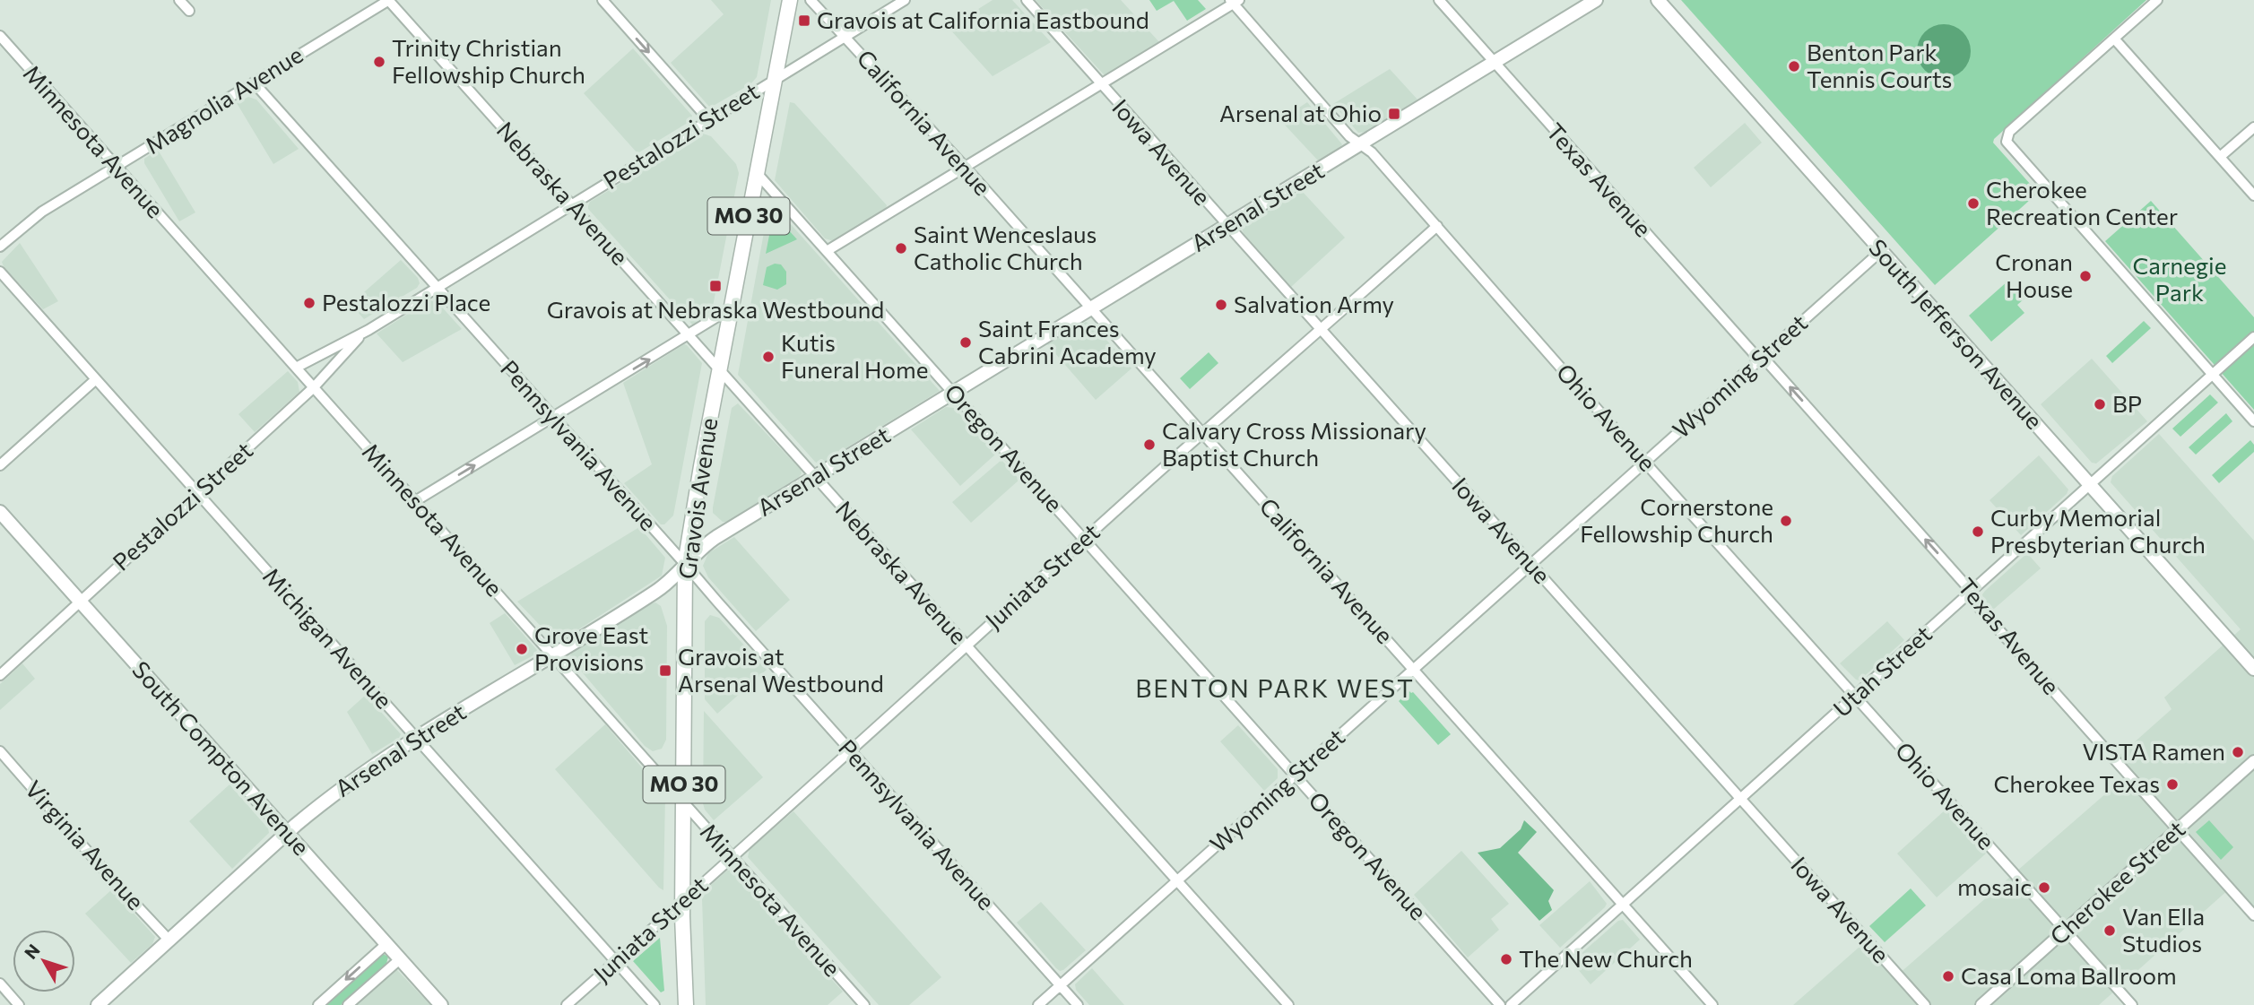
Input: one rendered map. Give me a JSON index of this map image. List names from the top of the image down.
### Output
{
  "streets": {
    "main road": [
      "Arsenal Street",
      "MO 30",
      "South Jefferson Avenue",
      "Gravois Avenue",
      "South Compton Avenue"
    ],
    "street": [
      "Magnolia Avenue",
      "California Avenue",
      "Pestalozzi Street",
      "Minnesota Avenue",
      "Iowa Avenue",
      "Texas Avenue",
      "Nebraska Avenue",
      "Wyoming Street",
      "Ohio Avenue",
      "Pennsylvania Avenue",
      "Oregon Avenue",
      "Juniata Street",
      "Michigan Avenue",
      "Utah Street",
      "Virginia Avenue",
      "Cherokee Street"
    ]
  },
  "crossings": [
    ["Magnolia Avenue", "Minnesota Avenue"],
    ["Magnolia Avenue", "Nebraska Avenue"],
    ["Magnolia Avenue", "Pennsylvania Avenue"],
    ["California Avenue", "Pestalozzi Street"],
    ["California Avenue", "Arsenal Street"],
    ["California Avenue", "Wyoming Street"],
    ["California Avenue", "Juniata Street"],
    ["California Avenue", "Utah Street"],
    ["Pestalozzi Street", "Minnesota Avenue"],
    ["Pestalozzi Street", "Nebraska Avenue"],
    ["Pestalozzi Street", "Pennsylvania Avenue"],
    ["Pestalozzi Street", "Gravois Avenue"],
    ["Pestalozzi Street", "Michigan Avenue"],
    ["Pestalozzi Street", "South Compton Avenue"],
    ["Minnesota Avenue", "Arsenal Street"],
    ["Minnesota Avenue", "Gravois Avenue"],
    ["Minnesota Avenue", "Juniata Street"],
    ["Iowa Avenue", "Arsenal Street"],
    ["Iowa Avenue", "Wyoming Street"],
    ["Iowa Avenue", "Juniata Street"],
    ["Iowa Avenue", "Utah Street"],
    ["Texas Avenue", "Arsenal Street"],
    ["Texas Avenue", "Wyoming Street"],
    ["Texas Avenue", "Utah Street"],
    ["Texas Avenue", "Cherokee Street"],
    ["Nebraska Avenue", "Arsenal Street"],
    ["Nebraska Avenue", "Wyoming Street"],
    ["Nebraska Avenue", "Gravois Avenue"],
    ["Nebraska Avenue", "Juniata Street"],
    ["Arsenal Street", "Ohio Avenue"],
    ["Arsenal Street", "Pennsylvania Avenue"],
    ["Arsenal Street", "Oregon Avenue"],
    ["Arsenal Street", "Gravois Avenue"],
    ["Arsenal Street", "Michigan Avenue"],
    ["Arsenal Street", "South Compton Avenue"],
    ["Arsenal Street", "Virginia Avenue"],
    ["South Jefferson Avenue", "Wyoming Street"],
    ["South Jefferson Avenue", "Utah Street"],
    ["Wyoming Street", "Ohio Avenue"],
    ["Wyoming Street", "Pennsylvania Avenue"],
    ["Wyoming Street", "Oregon Avenue"],
    ["Ohio Avenue", "Juniata Street"],
    ["Ohio Avenue", "Utah Street"],
    ["Ohio Avenue", "Cherokee Street"],
    ["Pennsylvania Avenue", "Gravois Avenue"],
    ["Pennsylvania Avenue", "Juniata Street"],
    ["Oregon Avenue", "Gravois Avenue"],
    ["Oregon Avenue", "Juniata Street"],
    ["Gravois Avenue", "Juniata Street"],
    ["Juniata Street", "Michigan Avenue"]
  ],
  "districts": ["BENTON PARK WEST"],
  "parks": ["Carnegie Park"],
  "places": {
    "transit": [
      "Gravois at California Eastbound",
      "Arsenal at Ohio",
      "Gravois at Nebraska Westbound",
      "Gravois at Arsenal Westbound"
    ],
    "other": [
      "Trinity Christian Fellowship Church",
      "Benton Park Tennis Courts",
      "Cherokee Recreation Center",
      "Saint Wenceslaus Catholic Church",
      "Cronan House",
      "Pestalozzi Place",
      "Salvation Army",
      "Saint Frances Cabrini Academy",
      "Kutis Funeral Home",
      "BP",
      "Calvary Cross Missionary Baptist Church",
      "Cornerstone Fellowship Church",
      "Curby Memorial Presbyterian Church",
      "Grove East Provisions",
      "VISTA Ramen",
      "Cherokee Texas",
      "mosaic",
      "Van Ella Studios",
      "The New Church",
      "Casa Loma Ballroom"
    ]
  },
  "north": "top left"
}
